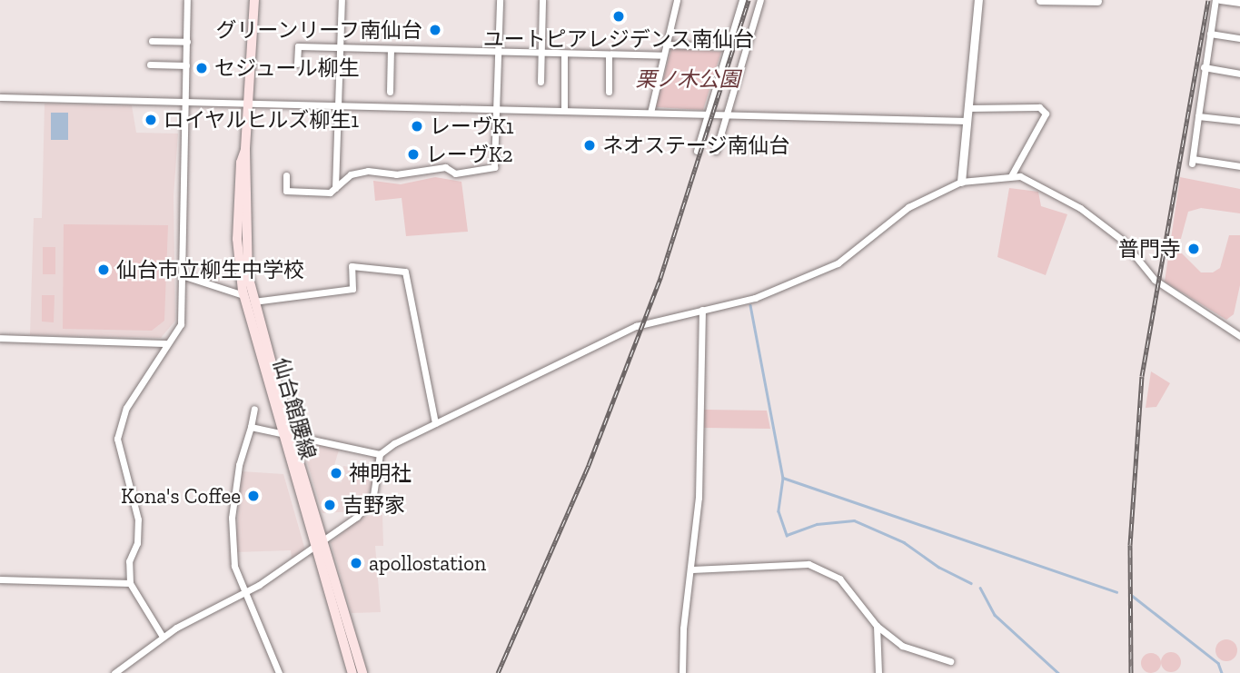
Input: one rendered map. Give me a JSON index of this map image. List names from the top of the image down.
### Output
{
  "streets": {
    "main road": ["仙台館腰線"]
  },
  "parks": ["栗ノ木公園"],
  "places": [
    "ユートピアレジデンス南仙台",
    "グリーンリーフ南仙台",
    "セジュール柳生",
    "ロイヤルヒルズ柳生1",
    "レーヴK1",
    "ネオステージ南仙台",
    "レーヴK2",
    "普門寺",
    "仙台市立柳生中学校",
    "神明社",
    "Kona's Coffee",
    "吉野家",
    "apollostation"
  ]
}
